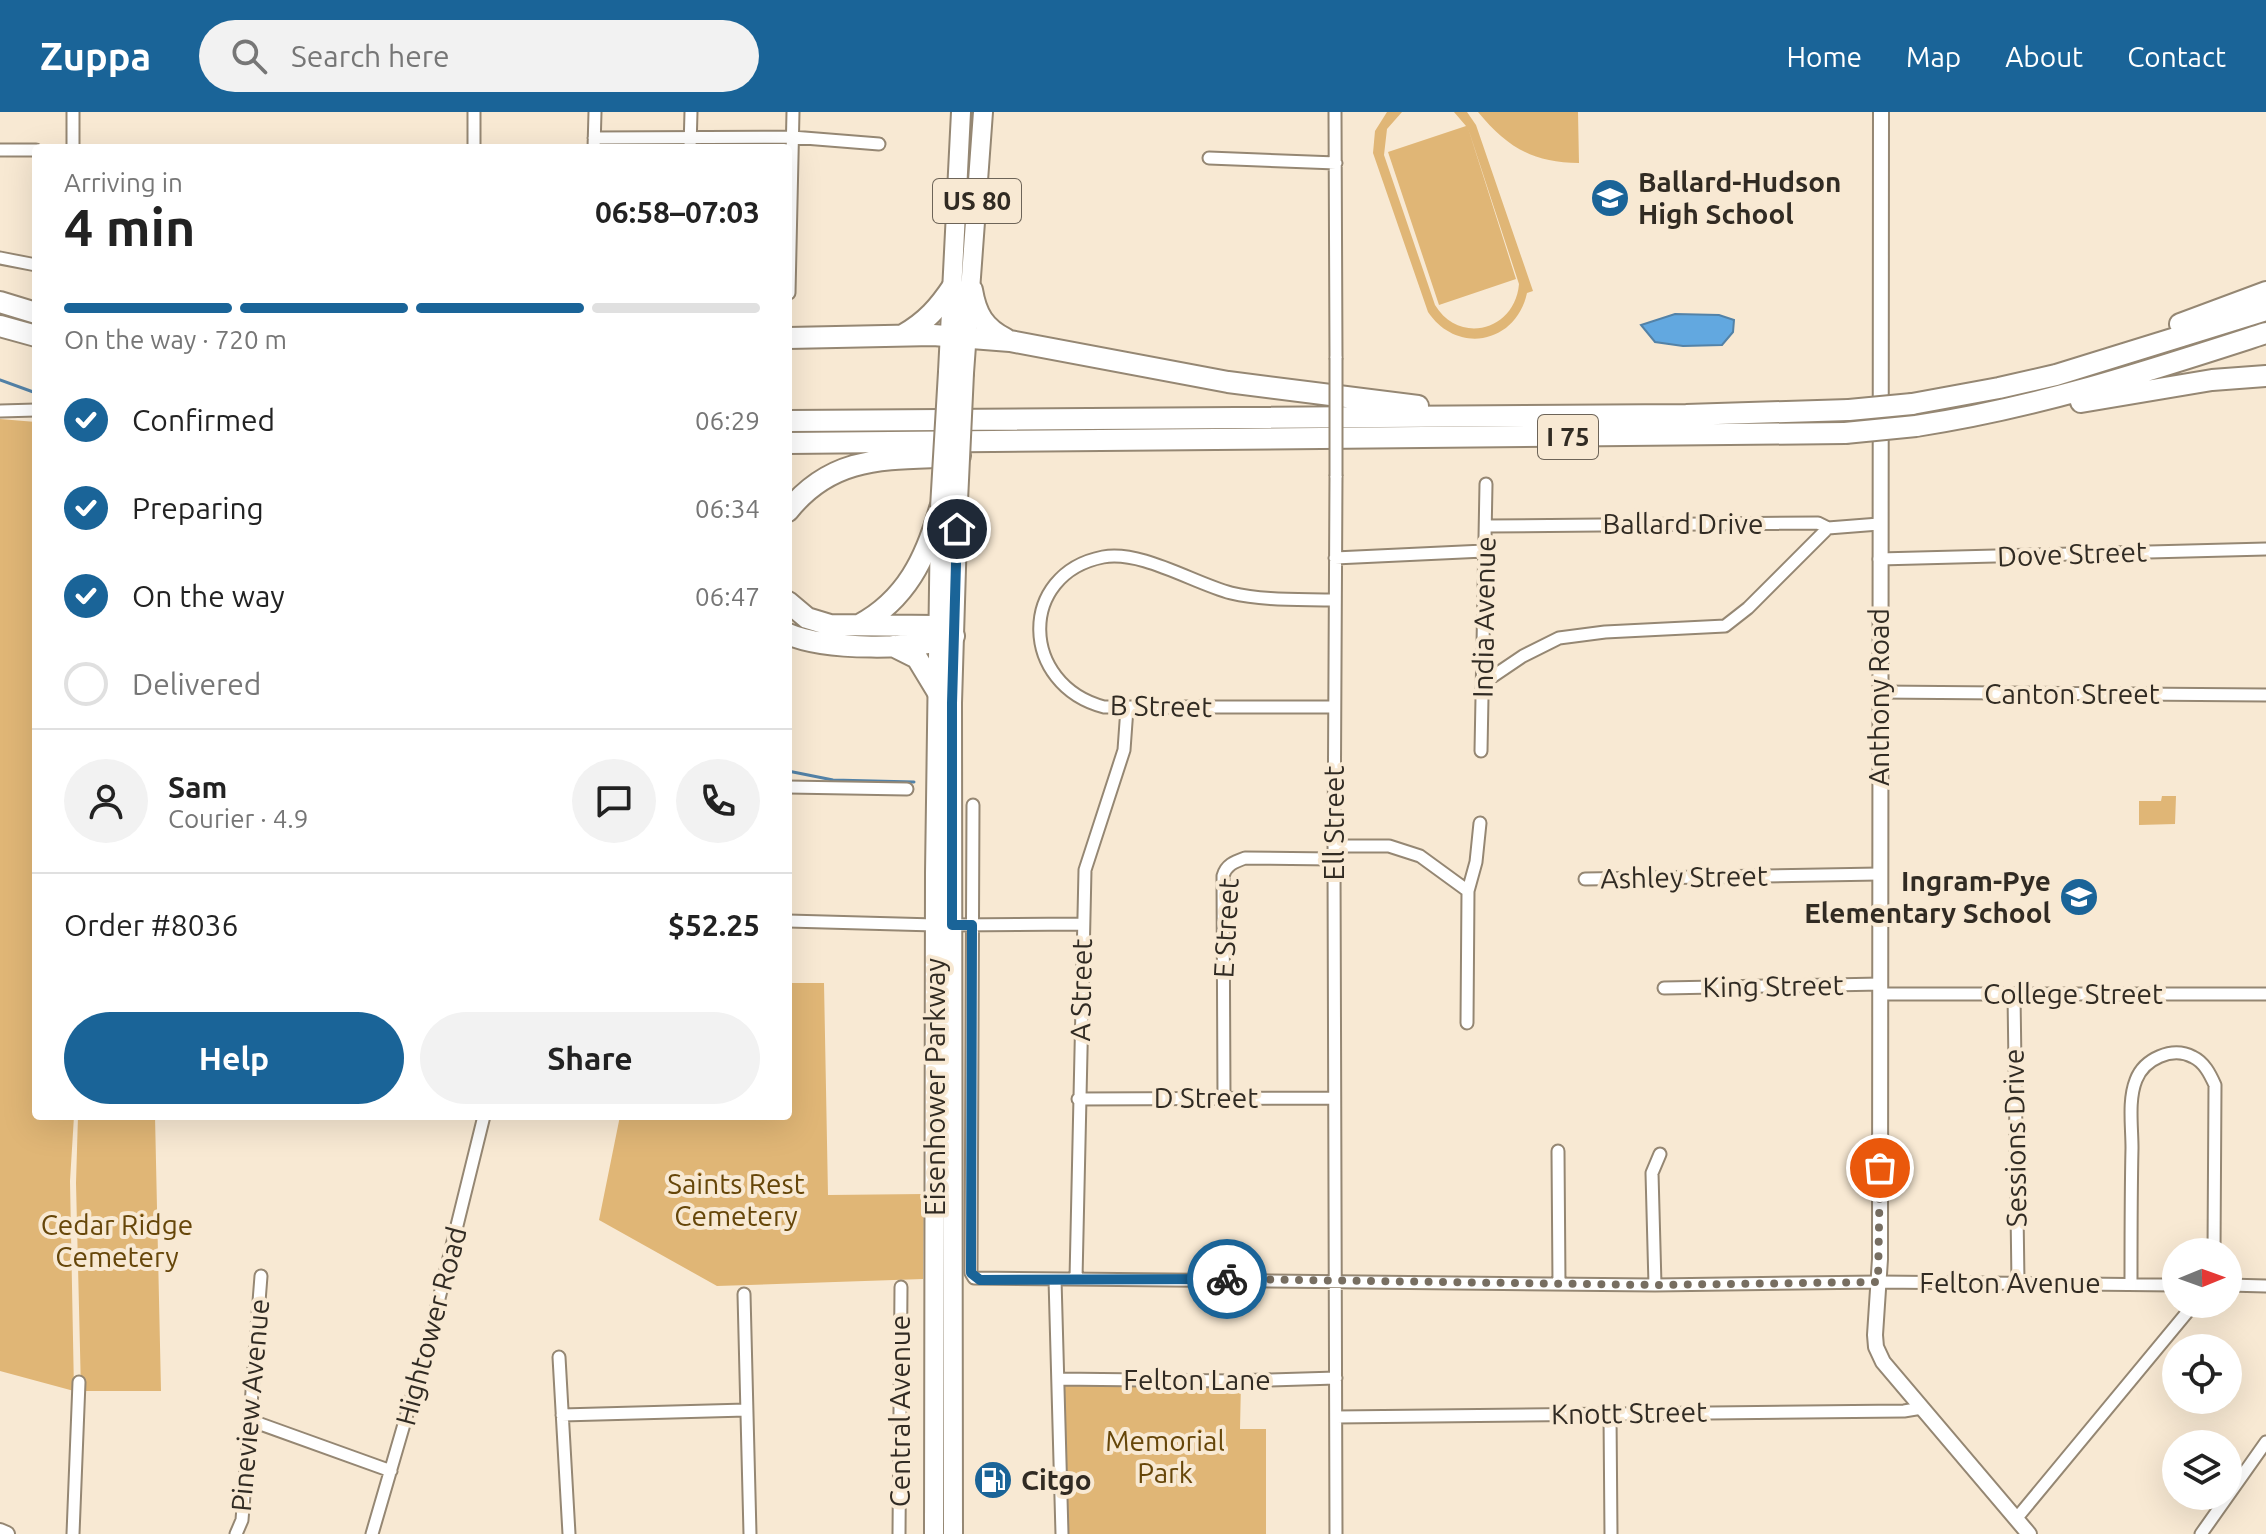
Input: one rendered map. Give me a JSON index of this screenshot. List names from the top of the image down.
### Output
{
  "streets": {
    "highway": ["I 75"],
    "main road": ["US 80", "Eisenhower Parkway"],
    "street": [
      "Ballard Drive",
      "Dove Street",
      "India Avenue",
      "Canton Street",
      "Anthony Road",
      "B Street",
      "Ell Street",
      "Ashley Street",
      "E Street",
      "King Street",
      "A Street",
      "College Street",
      "D Street",
      "Sessions Drive",
      "Felton Avenue",
      "Hightower Road",
      "Felton Lane",
      "Pineview Avenue",
      "Central Avenue",
      "Knott Street"
    ]
  },
  "crossings": [
    ["Ballard Drive", "India Avenue"],
    ["Ballard Drive", "Anthony Road"],
    ["Dove Street", "Anthony Road"],
    ["Canton Street", "Anthony Road"],
    ["Anthony Road", "Ashley Street"],
    ["Anthony Road", "King Street"],
    ["Anthony Road", "College Street"],
    ["Anthony Road", "Felton Avenue"],
    ["Anthony Road", "Knott Street"],
    ["B Street", "Ell Street"],
    ["B Street", "A Street"],
    ["Ell Street", "E Street"],
    ["Ell Street", "D Street"],
    ["Ell Street", "Felton Avenue"],
    ["Ell Street", "Felton Lane"],
    ["Ell Street", "Knott Street"],
    ["E Street", "D Street"],
    ["King Street", "College Street"],
    ["A Street", "D Street"],
    ["A Street", "Felton Avenue"],
    ["College Street", "Sessions Drive"],
    ["Sessions Drive", "Felton Avenue"]
  ],
  "parks": ["Saints Rest Cemetery", "Cedar Ridge Cemetery", "Memorial Park"],
  "places": {
    "school or university": ["Ballard-Hudson High School", "Ingram-Pye Elementary School"],
    "fuel station": ["Citgo"]
  },
  "north": "right",
  "page": {
    "header": "Zuppa",
    "search": "Search here",
    "nav": [
      "Home",
      "Map",
      "About",
      "Contact"
    ],
    "heading": ["4 min", "Arriving in", "06:58–07:03"],
    "panel": [
      "Sam",
      "Courier · 4.9",
      "Order #8036",
      "$52.25"
    ],
    "bar": "On the way · 720 m",
    "list": [
      ["Confirmed", "06:29"],
      ["Preparing", "06:34"],
      ["On the way", "06:47"],
      "Delivered"
    ],
    "buttons": ["Help", "Share"]
  }
}
